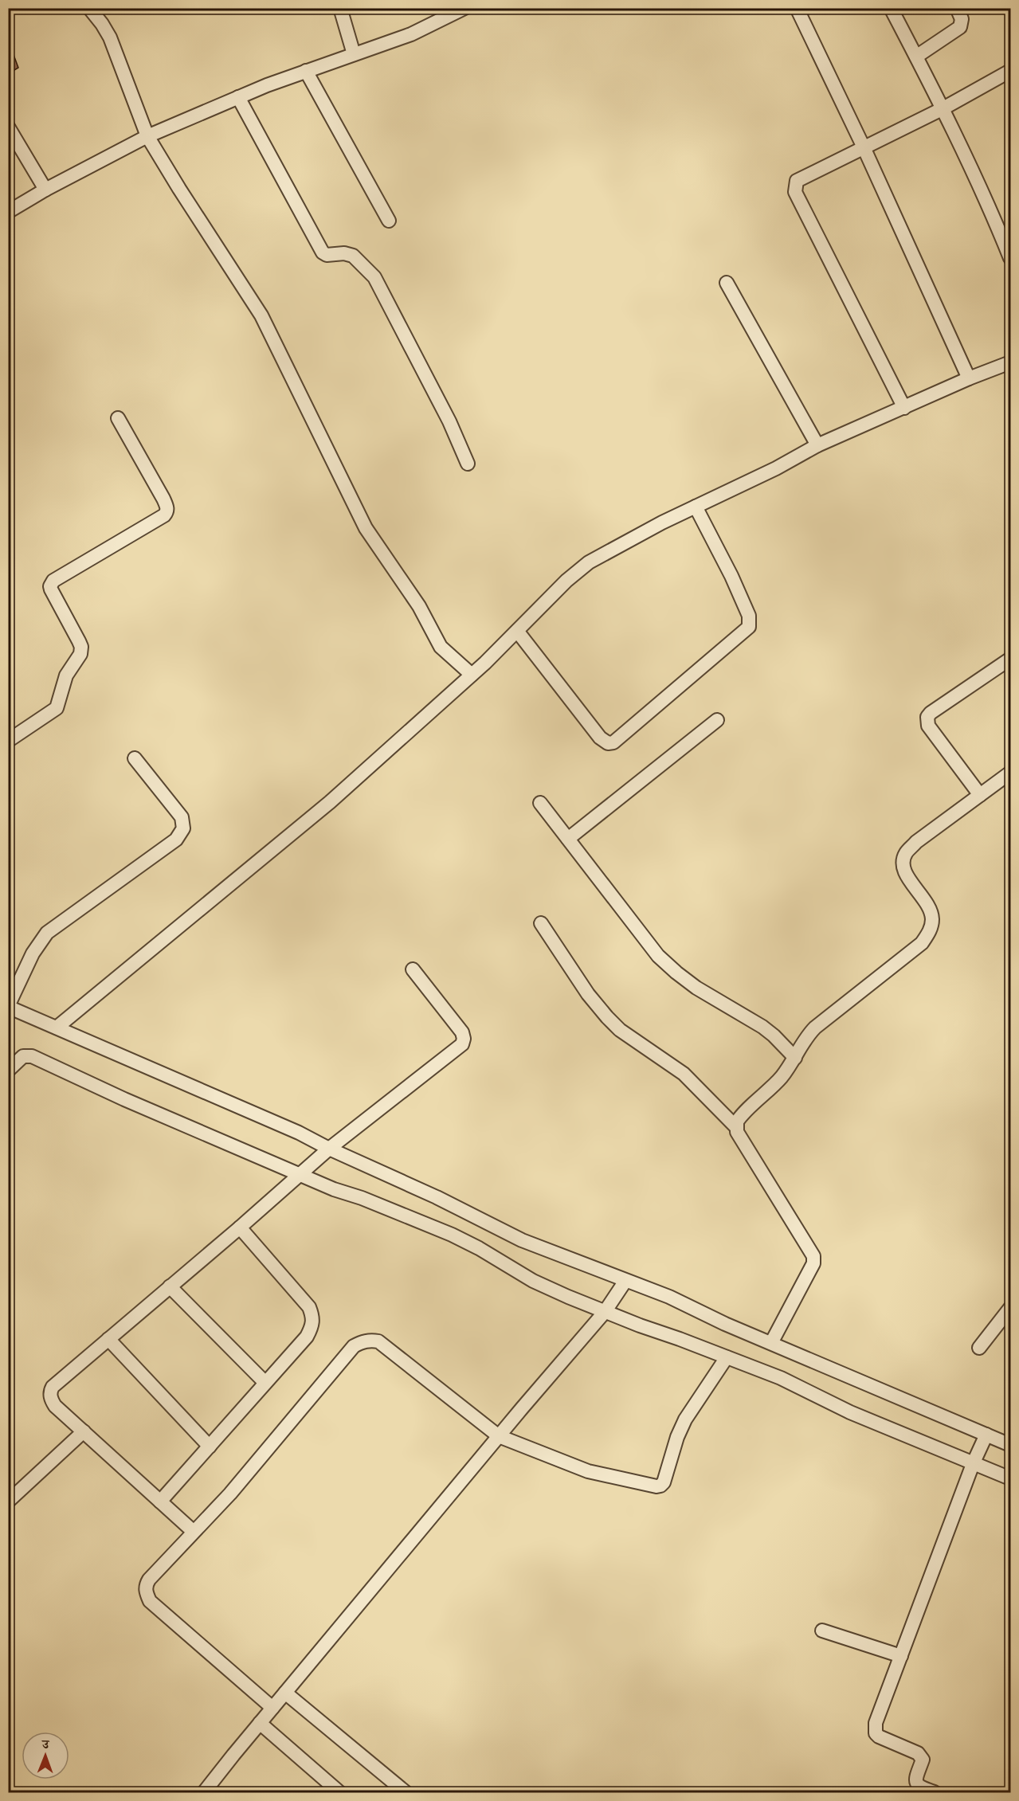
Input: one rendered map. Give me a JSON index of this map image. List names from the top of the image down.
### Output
{
  "north": "top"
}
